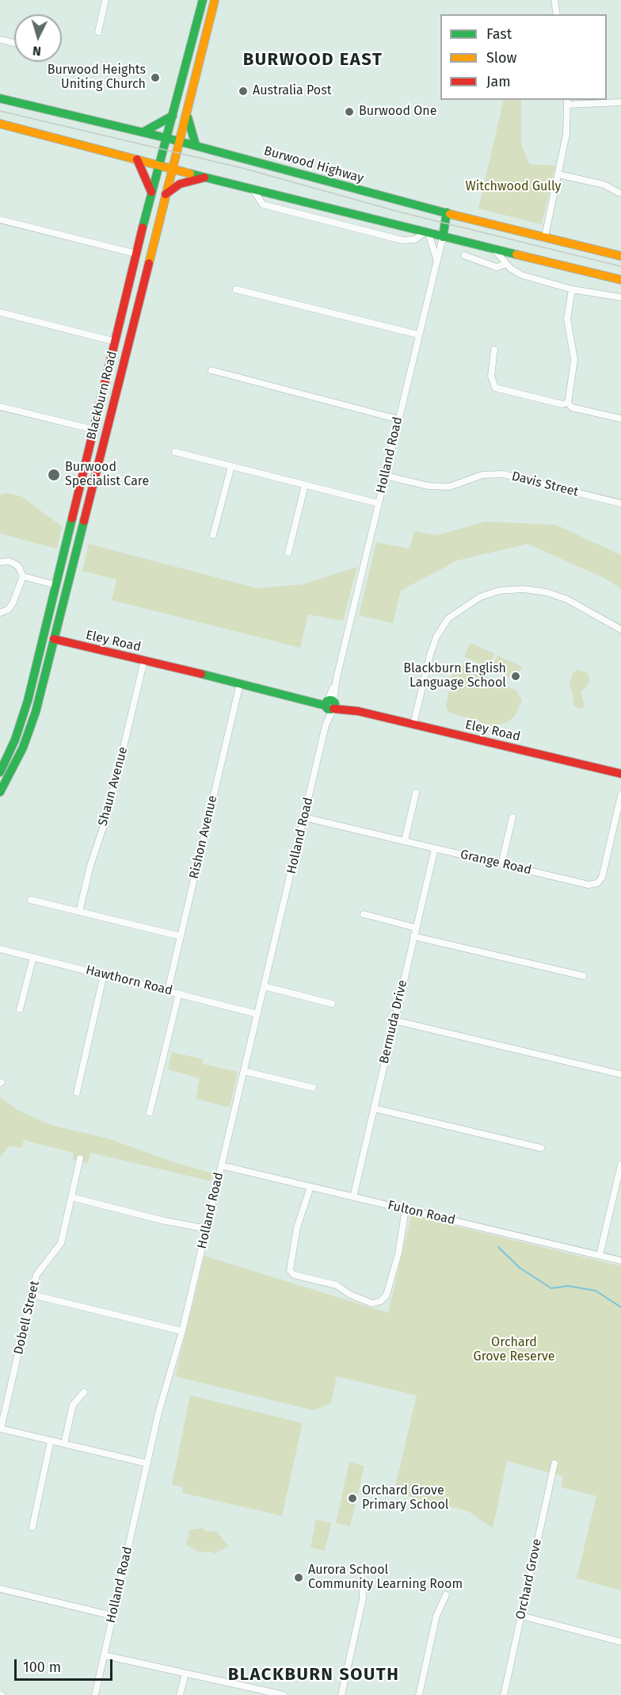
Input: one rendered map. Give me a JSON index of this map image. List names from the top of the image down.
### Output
{
  "streets": {
    "main road": ["Burwood Highway", "Blackburn Road", "Eley Road"],
    "street": [
      "Holland Road",
      "Davis Street",
      "Shaun Avenue",
      "Rishon Avenue",
      "Grange Road",
      "Hawthorn Road",
      "Bermuda Drive",
      "Fulton Road",
      "Dobell Street",
      "Orchard Grove"
    ]
  },
  "crossings": [
    ["Burwood Highway", "Blackburn Road"],
    ["Blackburn Road", "Eley Road"],
    ["Holland Road", "Davis Street"],
    ["Holland Road", "Eley Road"],
    ["Holland Road", "Grange Road"],
    ["Holland Road", "Hawthorn Road"],
    ["Holland Road", "Fulton Road"],
    ["Eley Road", "Shaun Avenue"],
    ["Eley Road", "Rishon Avenue"],
    ["Rishon Avenue", "Hawthorn Road"],
    ["Grange Road", "Bermuda Drive"],
    ["Bermuda Drive", "Fulton Road"]
  ],
  "districts": ["BURWOOD EAST", "BLACKBURN SOUTH"],
  "parks": ["Witchwood Gully", "Orchard Grove Reserve"],
  "places": [
    "Burwood Heights Uniting Church",
    "Australia Post",
    "Burwood One",
    "Burwood Specialist Care",
    "Blackburn English Language School",
    "Orchard Grove Primary School",
    "Aurora School Community Learning Room"
  ],
  "legend": ["Fast", "Slow", "Jam"],
  "scale_bar": "100 m",
  "north": "bottom"
}
